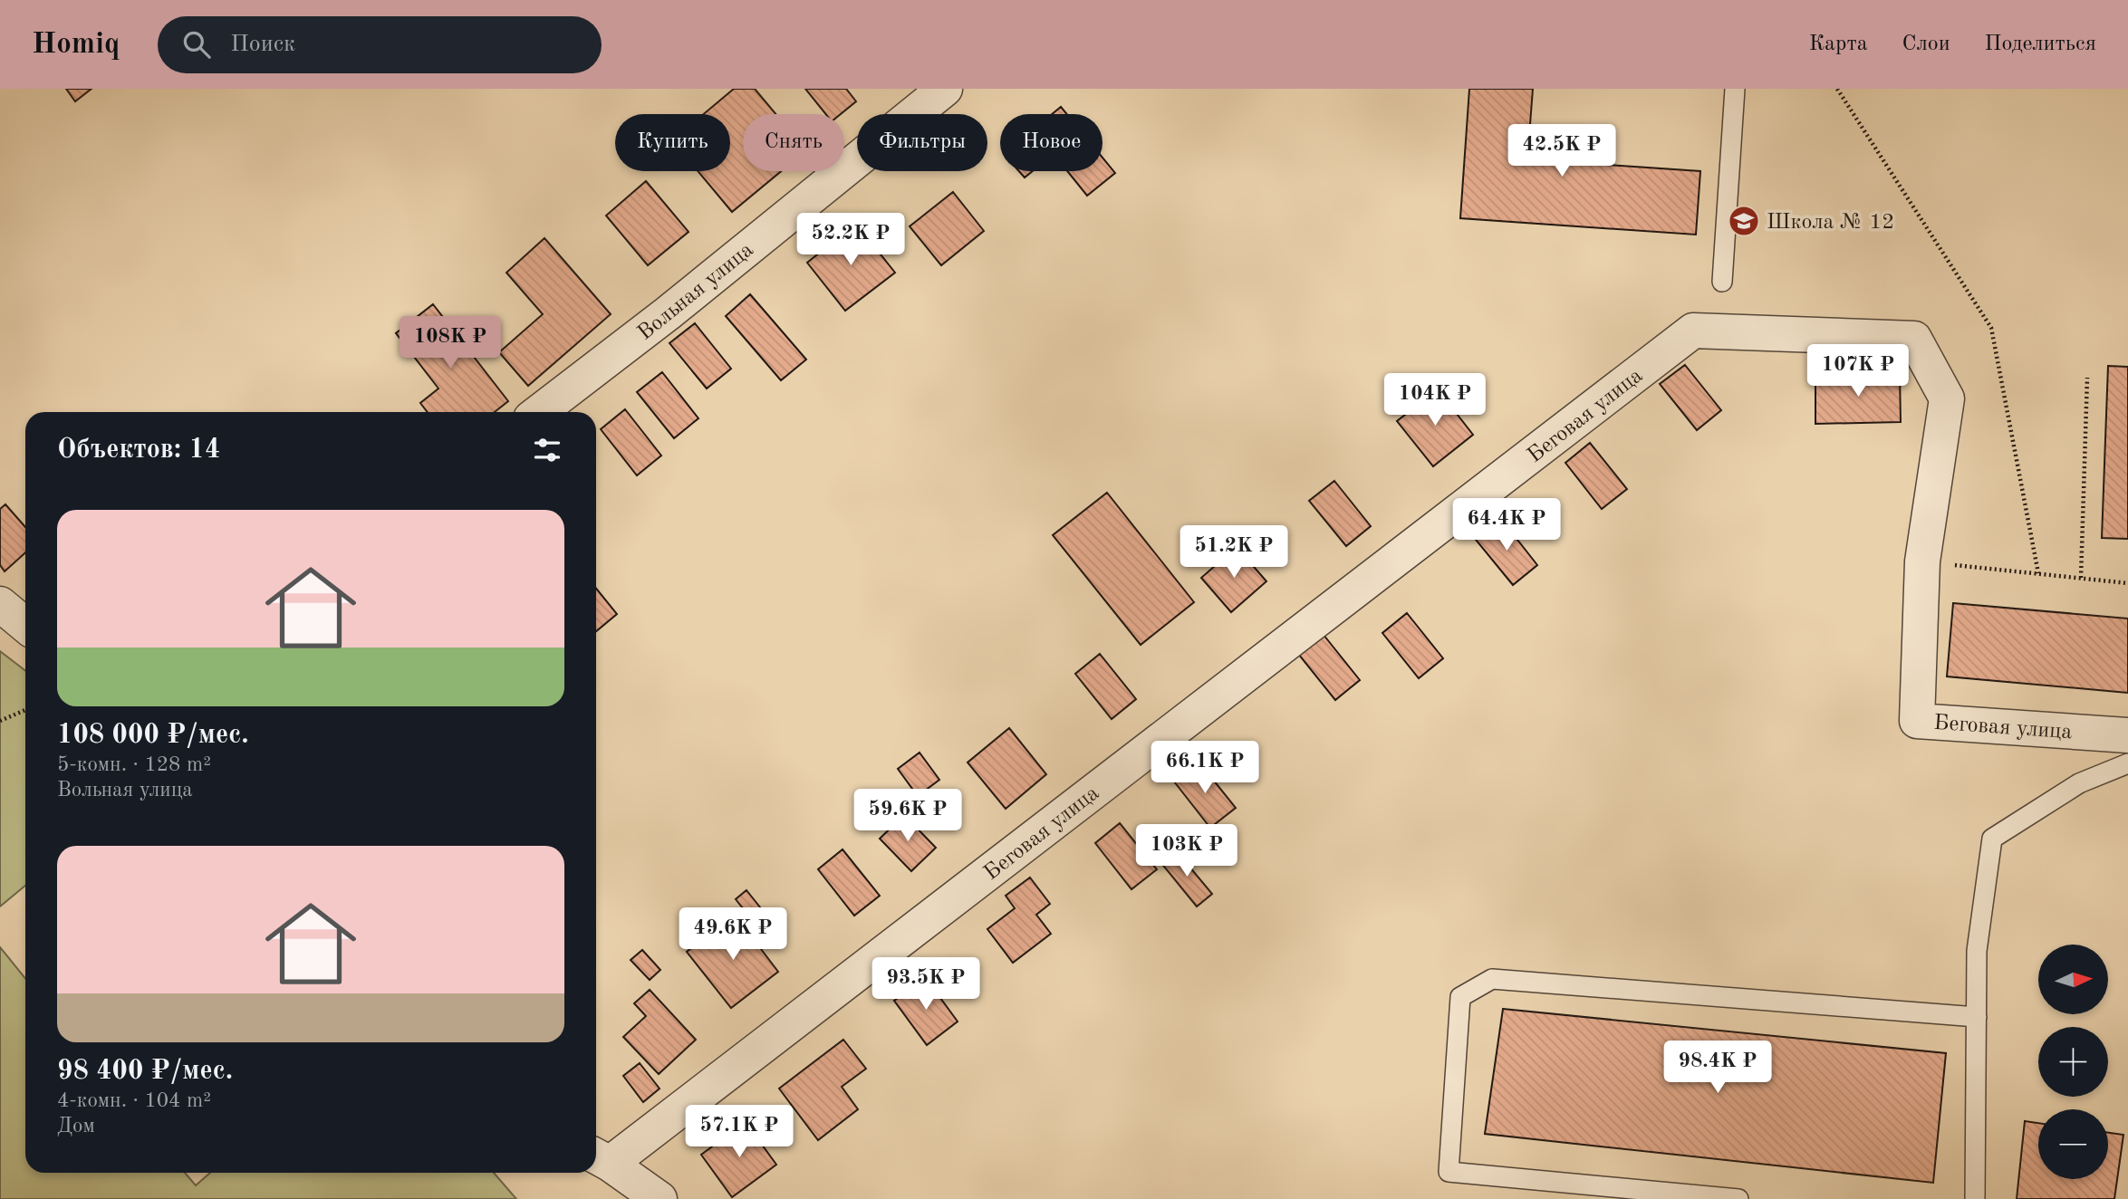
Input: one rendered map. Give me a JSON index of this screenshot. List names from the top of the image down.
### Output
{
  "streets": {
    "street": ["Вольная улица", "Беговая улица"]
  },
  "places": {
    "school or university": ["Школа № 12"]
  },
  "north": "right",
  "page": {
    "header": "Homiq",
    "search": "Поиск",
    "nav": ["Карта", "Слои", "Поделиться"],
    "chip": [
      "Купить",
      "Снять",
      "Фильтры",
      "Новое"
    ],
    "price": [
      "42.5K ₽",
      "52.2K ₽",
      "108K ₽",
      "107K ₽",
      "104K ₽",
      "64.4K ₽",
      "51.2K ₽",
      "66.1K ₽",
      "59.6K ₽",
      "103K ₽",
      "49.6K ₽",
      "93.5K ₽",
      "98.4K ₽",
      "57.1K ₽"
    ],
    "heading": "Объектов: 14",
    "list": [
      {
        "name": "108 000 ₽/мес.",
        "note": "5-комн. · 128 m² · Вольная улица"
      },
      {
        "name": "98 400 ₽/мес.",
        "note": "4-комн. · 104 m² · Дом"
      }
    ],
    "map_buttons": ["+", "−"]
  }
}
